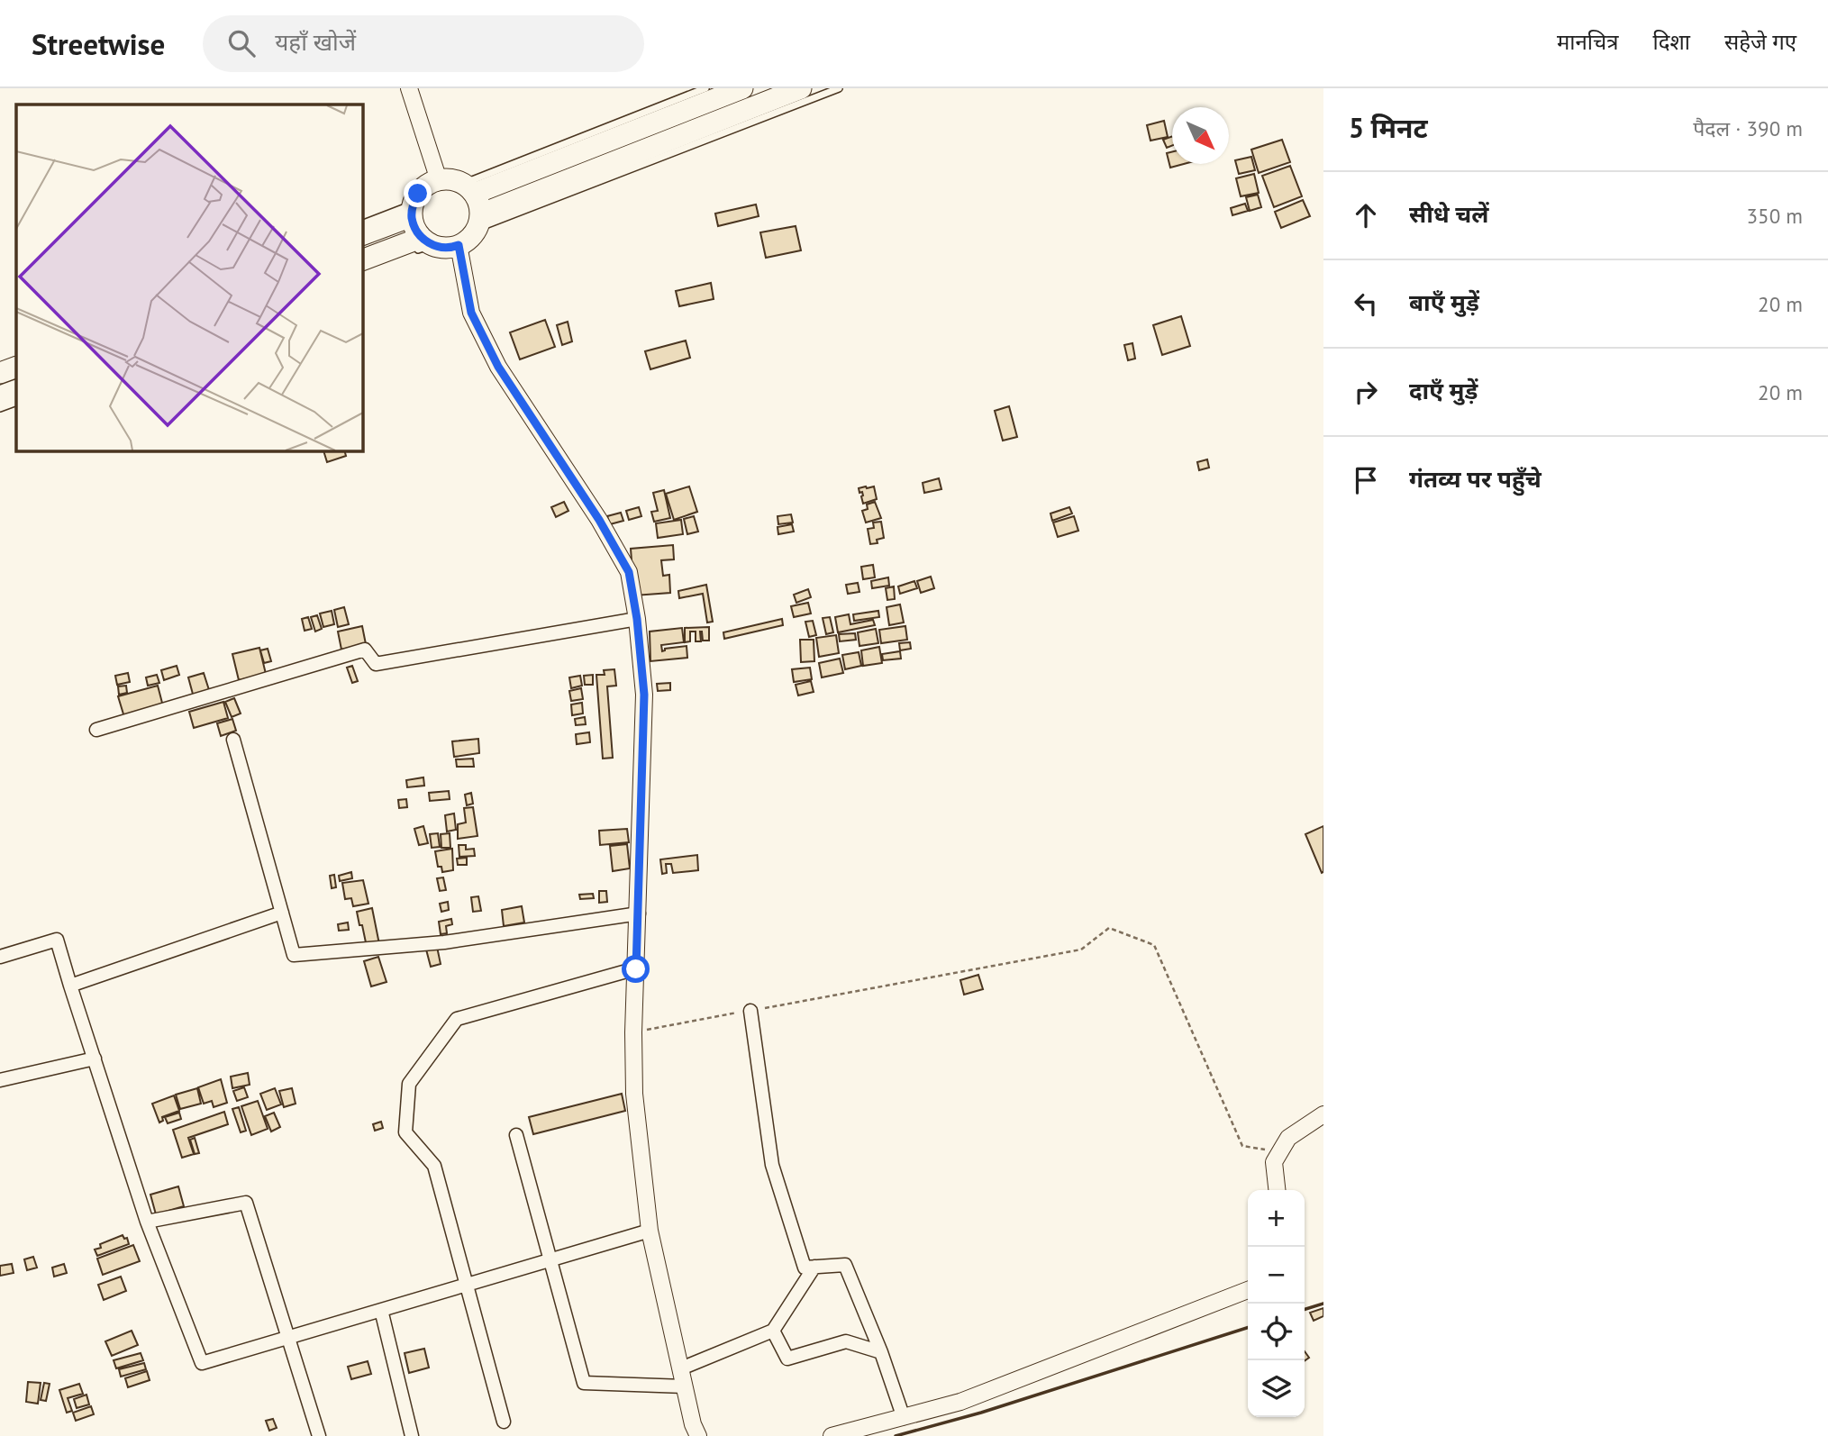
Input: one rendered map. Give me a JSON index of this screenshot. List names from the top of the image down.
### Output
{
  "north": "bottom right",
  "page": {
    "header": "Streetwise",
    "search": "यहाँ खोजें",
    "nav": ["मानचित्र", "दिशा", "सहेजे गए"],
    "heading": ["5 मिनट", "पैदल · 390 m"],
    "list": [
      ["सीधे चलें", "350 m"],
      ["बाएँ मुड़ें", "20 m"],
      ["दाएँ मुड़ें", "20 m"],
      "गंतव्य पर पहुँचे"
    ],
    "map_buttons": ["+", "−"]
  }
}
